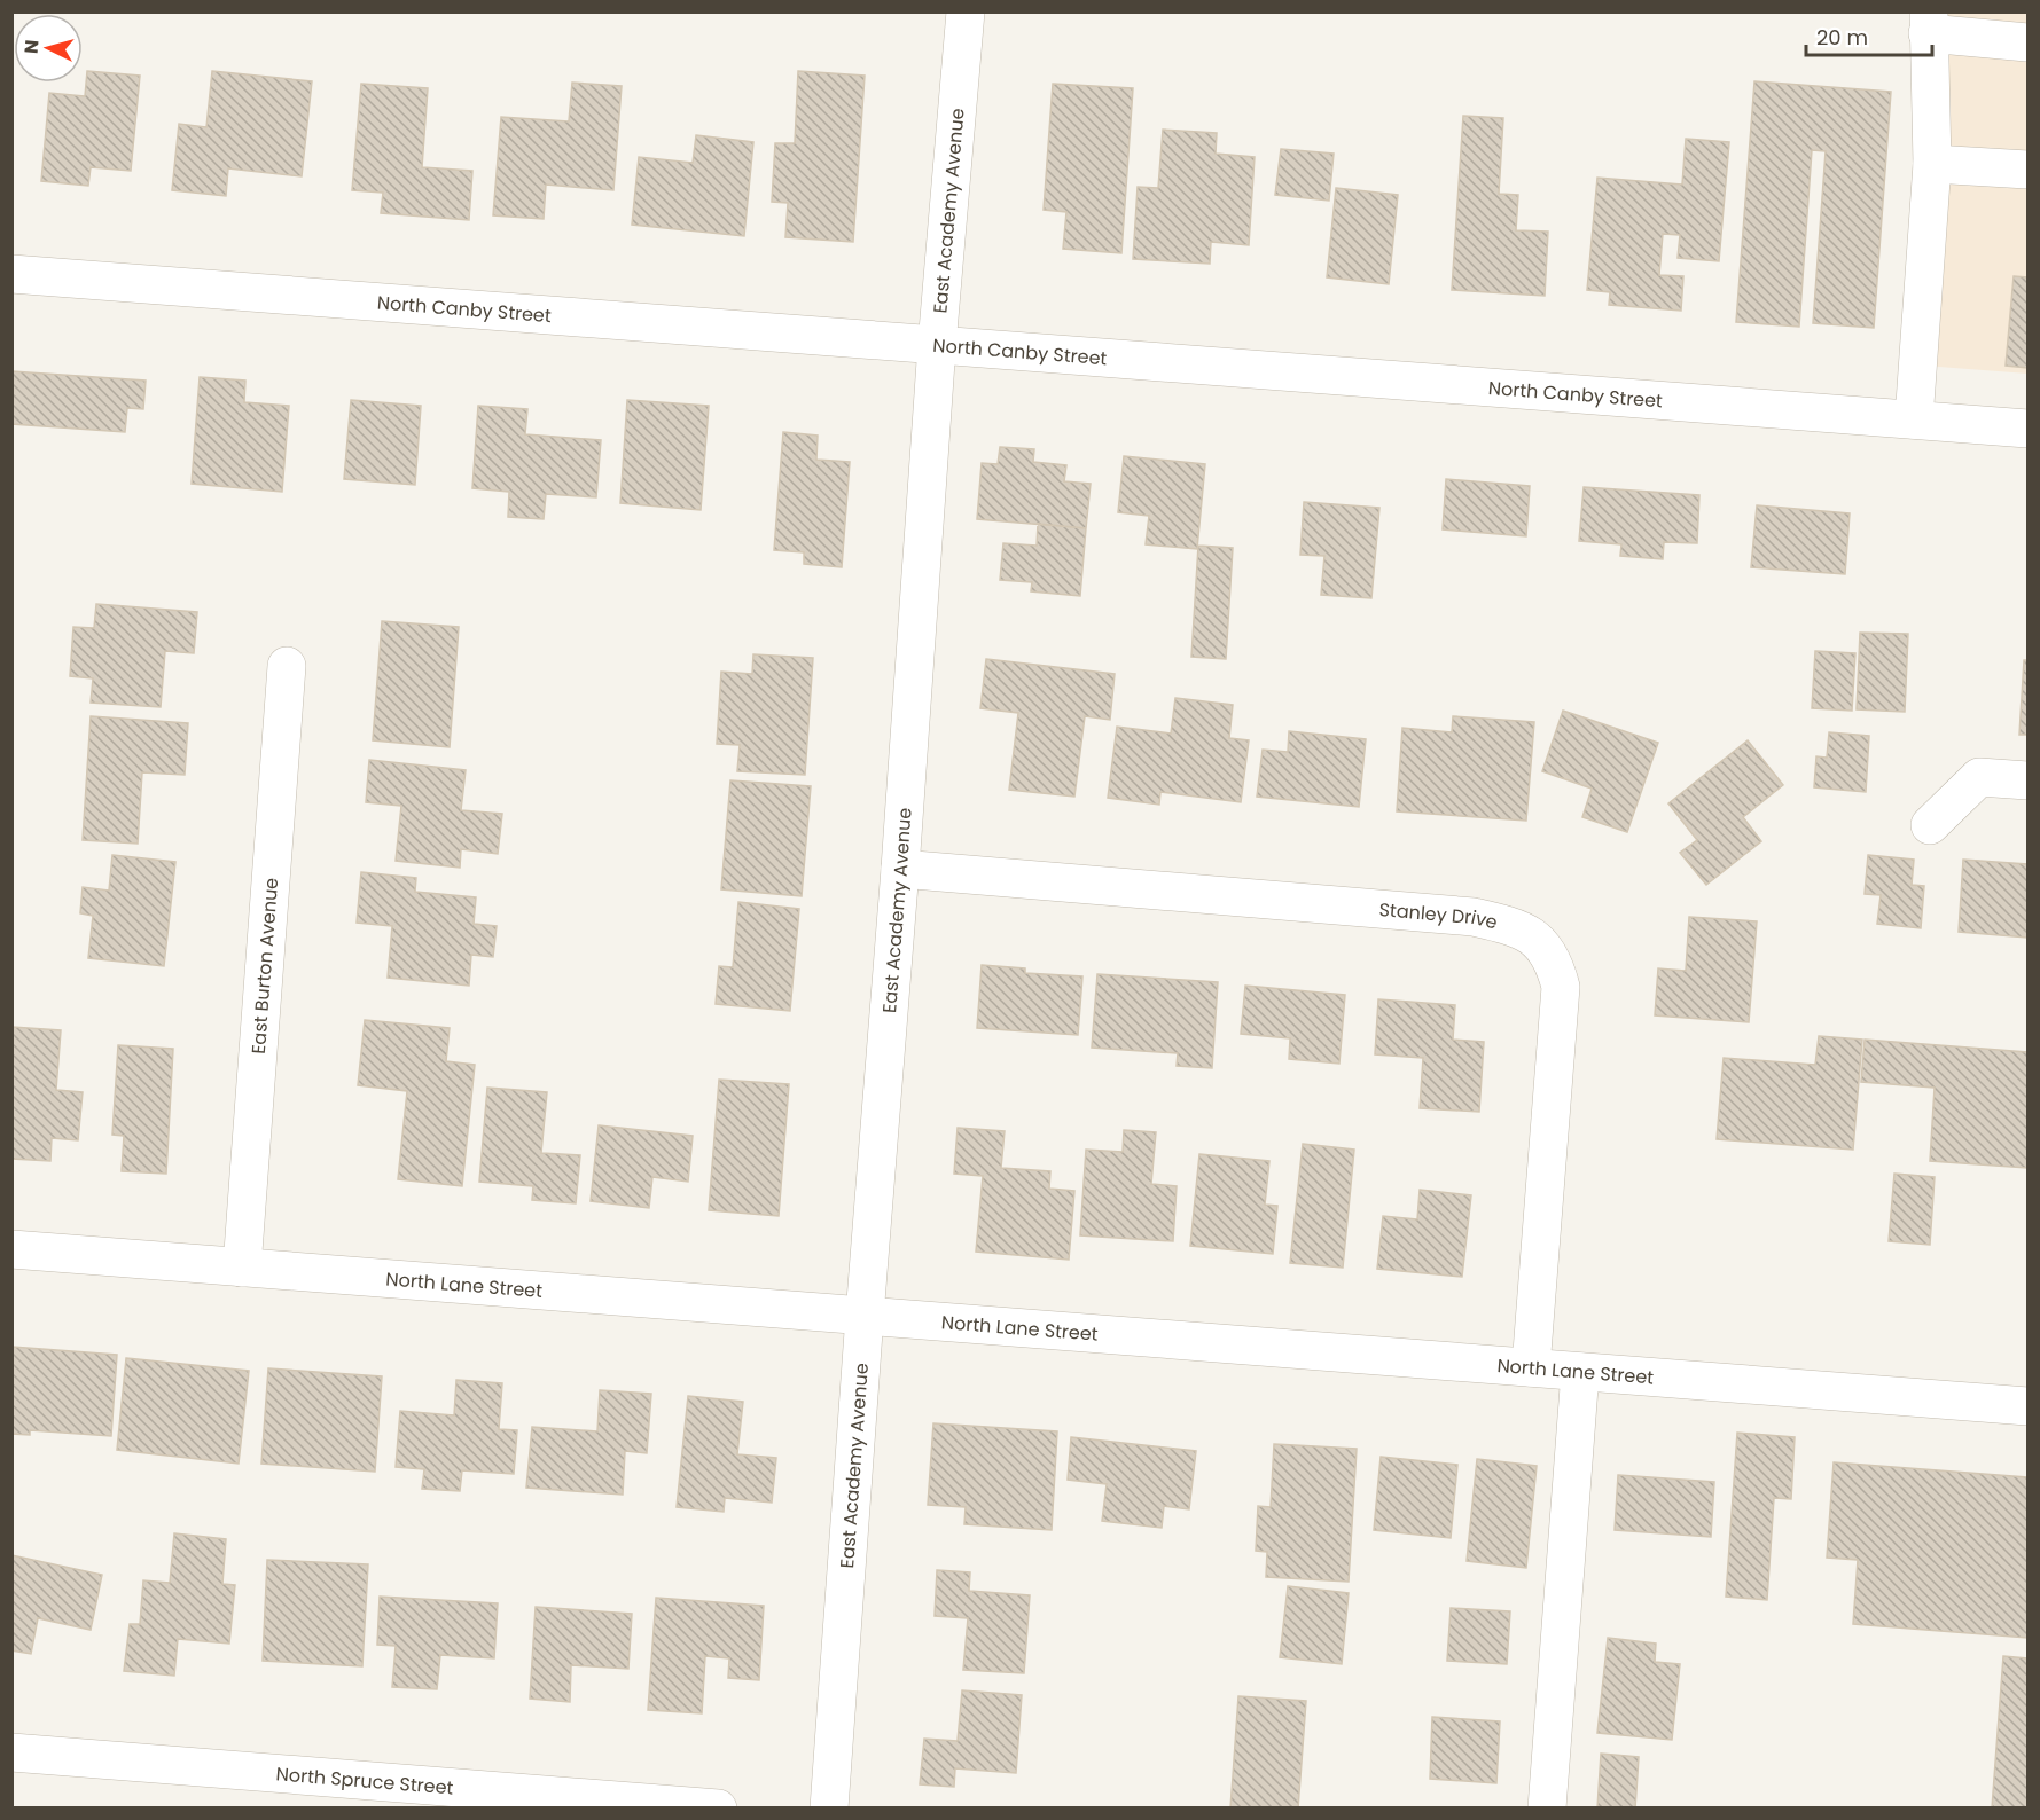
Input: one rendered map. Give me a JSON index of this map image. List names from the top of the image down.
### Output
{
  "streets": {
    "street": [
      "East Academy Avenue",
      "North Canby Street",
      "Stanley Drive",
      "East Burton Avenue",
      "North Lane Street",
      "North Spruce Street"
    ]
  },
  "crossings": [
    ["East Academy Avenue", "North Canby Street"],
    ["East Academy Avenue", "Stanley Drive"],
    ["East Academy Avenue", "North Lane Street"],
    ["Stanley Drive", "North Lane Street"],
    ["East Burton Avenue", "North Lane Street"]
  ],
  "scale_bar": "20 m",
  "north": "left"
}
